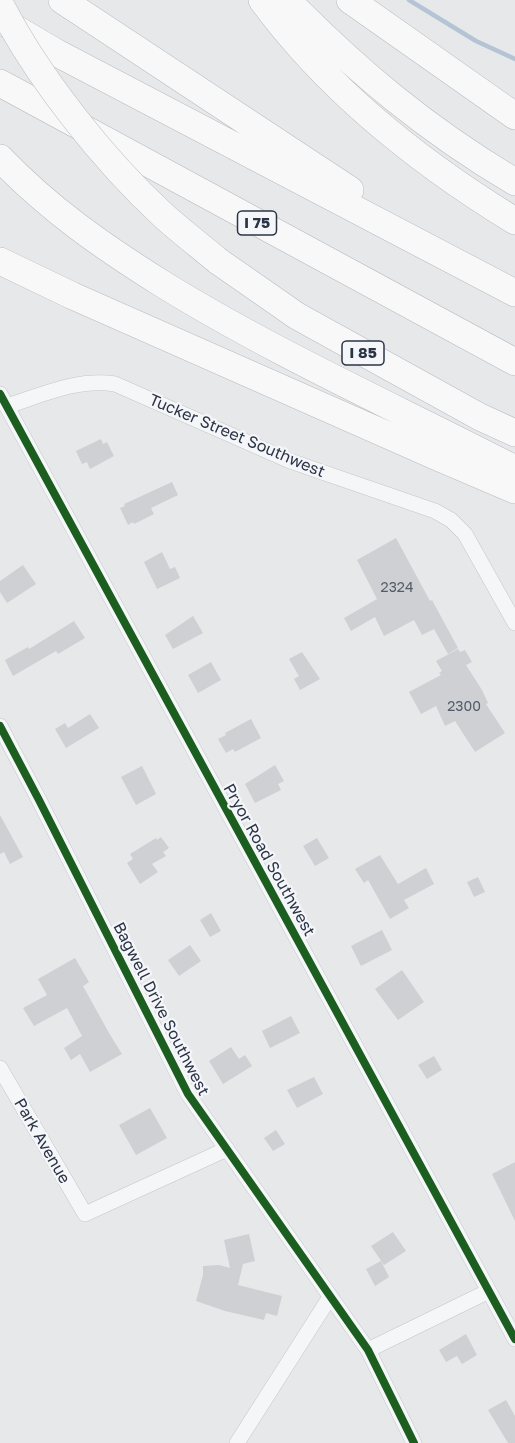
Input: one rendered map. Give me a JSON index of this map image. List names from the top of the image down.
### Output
{
  "streets": {
    "highway": ["I 75", "I 85"],
    "street": [
      "Tucker Street Southwest",
      "Pryor Road Southwest",
      "Bagwell Drive Southwest",
      "Park Avenue"
    ]
  },
  "crossings": [
    ["Tucker Street Southwest", "Pryor Road Southwest"],
    ["Bagwell Drive Southwest", "Park Avenue"]
  ],
  "house_numbers": ["2324", "2300"]
}
